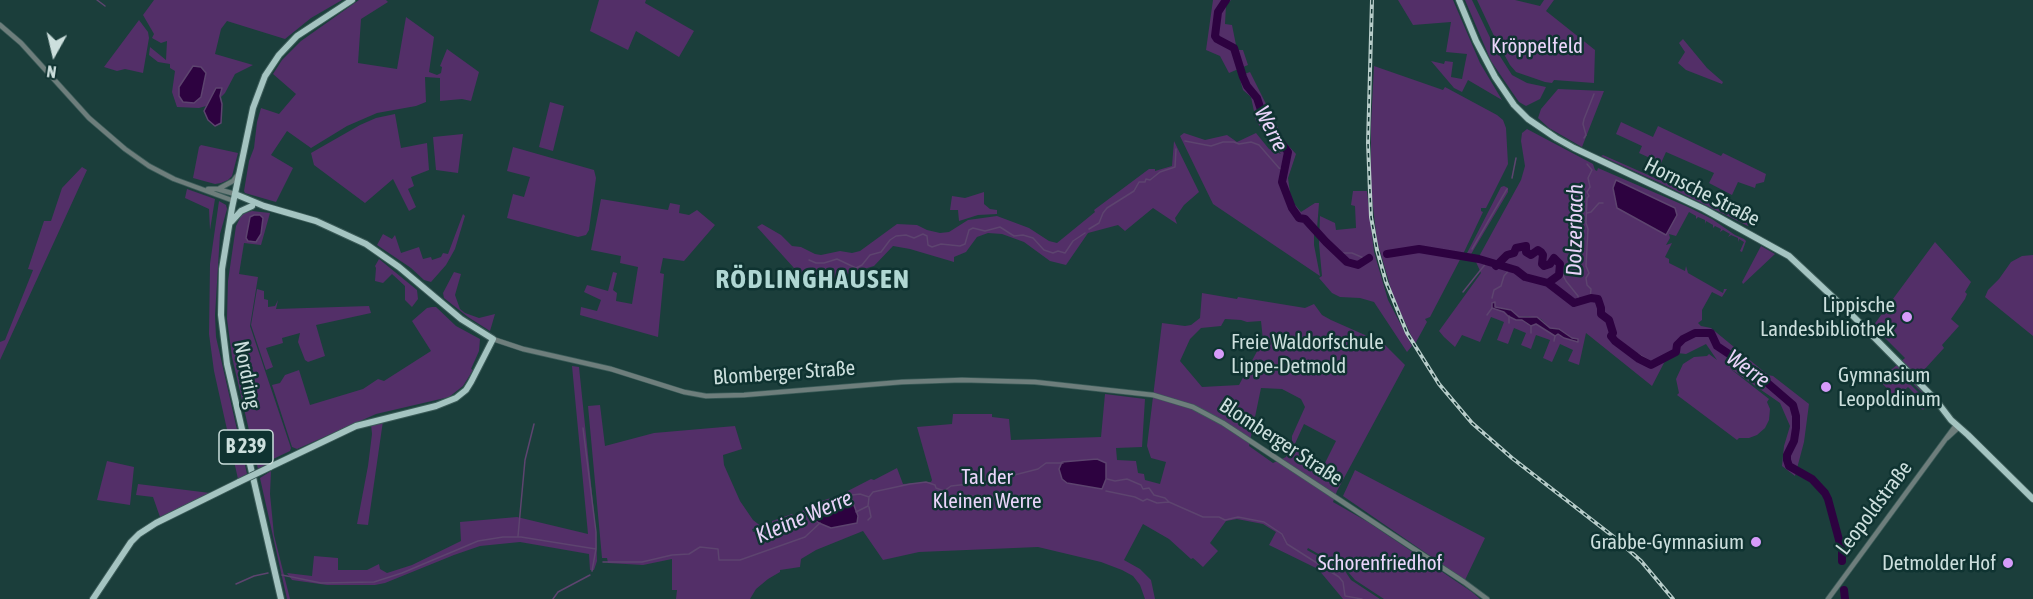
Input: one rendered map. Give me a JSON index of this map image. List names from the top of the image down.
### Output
{
  "streets": {
    "main road": ["Hornsche Straße", "Nordring", "B 239"],
    "street": ["Blomberger Straße", "Leopoldstraße"]
  },
  "crossings": [
    ["Hornsche Straße", "Leopoldstraße"],
    ["Nordring", "B 239"]
  ],
  "districts": ["RÖDLINGHAUSEN"],
  "water": ["Werre", "Dolzerbach", "Kleine Werre"],
  "parks": ["Kröppelfeld", "Tal der Kleinen Werre", "Schorenfriedhof"],
  "places": [
    "Lippische Landesbibliothek",
    "Freie Waldorfschule Lippe-Detmold",
    "Gymnasium Leopoldinum",
    "Grabbe-Gymnasium",
    "Detmolder Hof"
  ],
  "north": "bottom"
}
